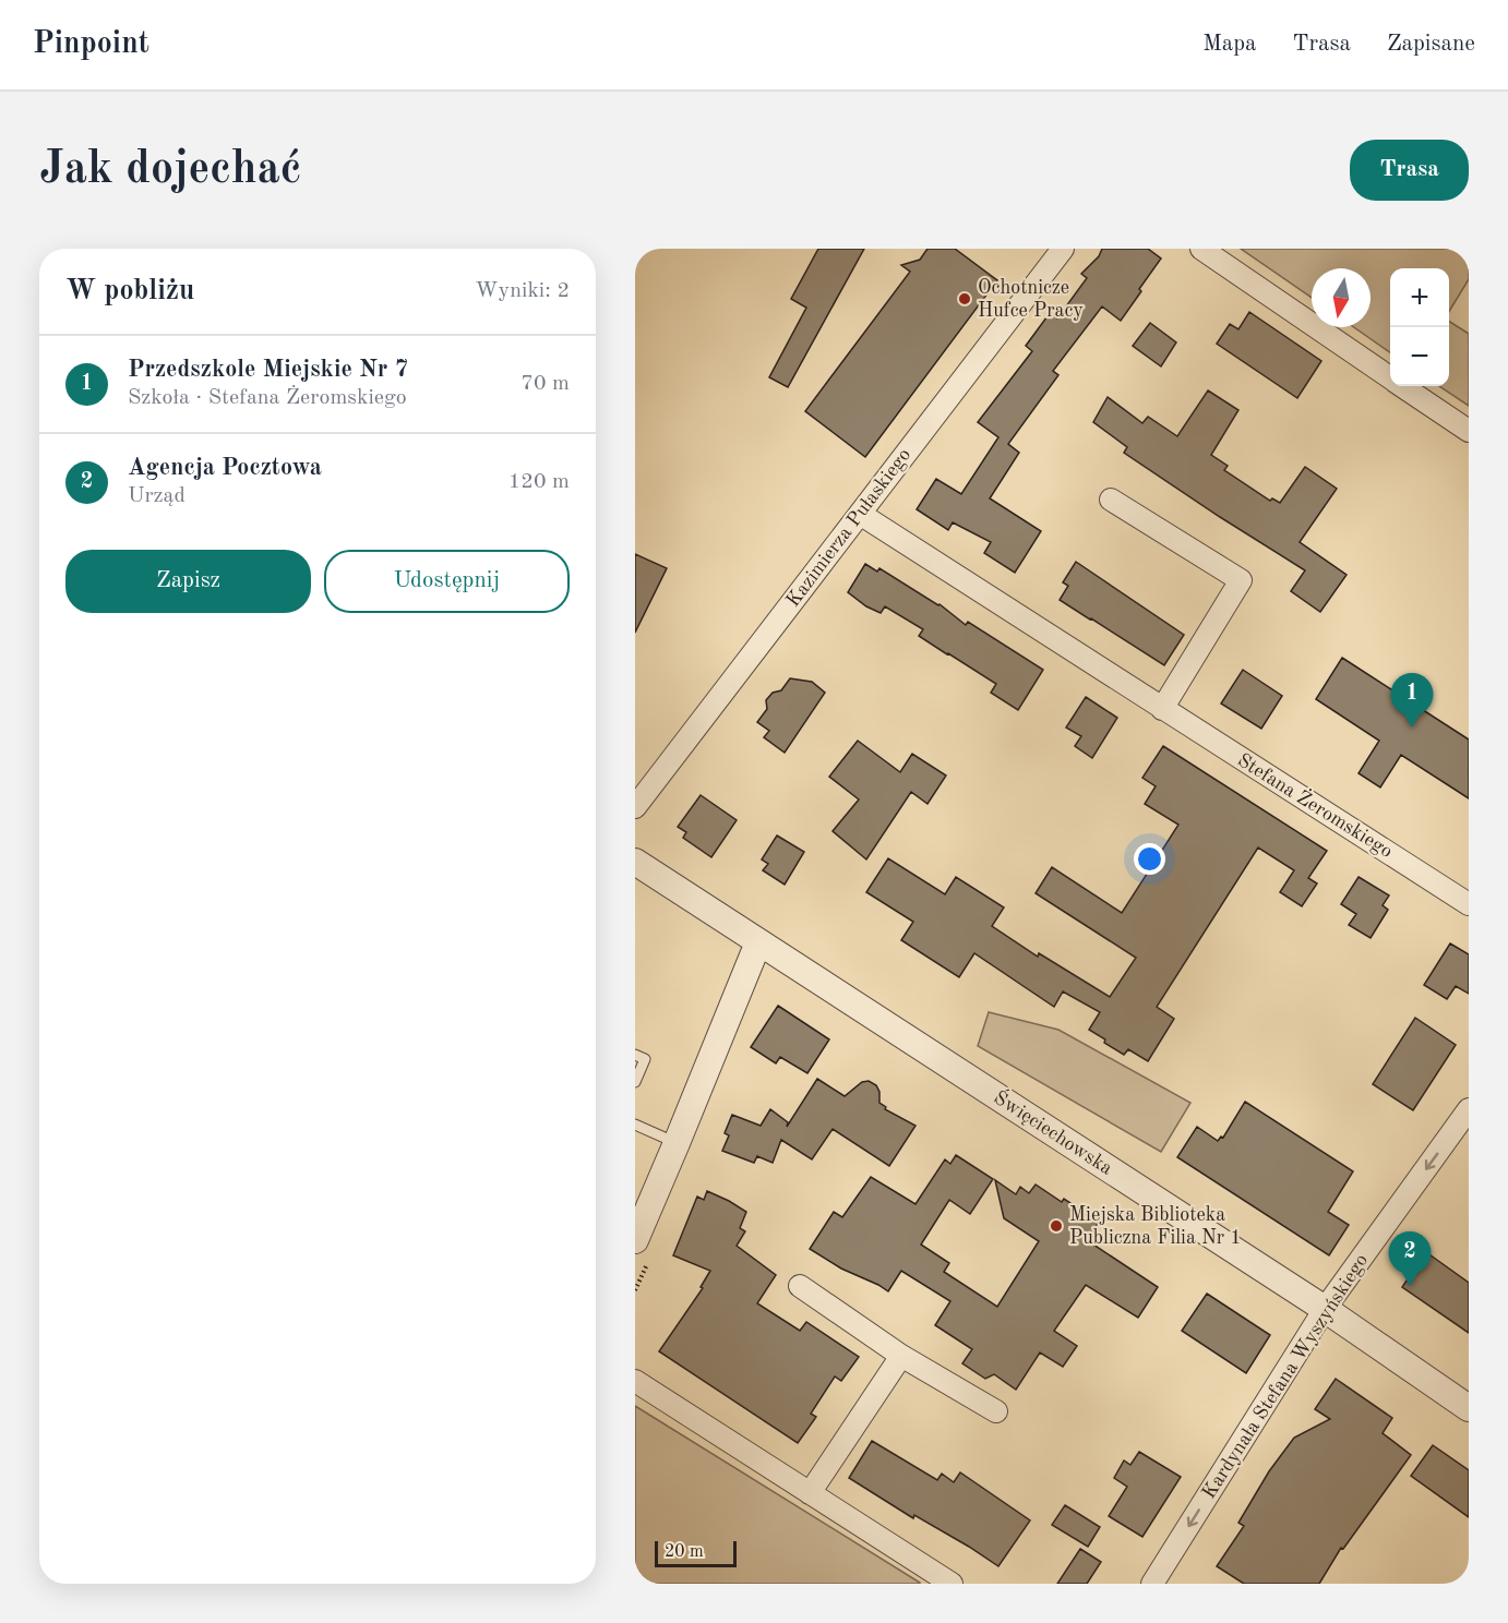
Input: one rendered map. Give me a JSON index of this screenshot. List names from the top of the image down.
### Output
{
  "streets": {
    "street": [
      "Kazimierza Pułaskiego",
      "Stefana Żeromskiego",
      "Święciechowska",
      "Kardynała Stefana Wyszyńskiego"
    ]
  },
  "crossings": [
    ["Kazimierza Pułaskiego", "Stefana Żeromskiego"],
    ["Święciechowska", "Kardynała Stefana Wyszyńskiego"]
  ],
  "one_way": ["Kardynała Stefana Wyszyńskiego"],
  "places": ["Ochotnicze Hufce Pracy", "Miejska Biblioteka Publiczna Filia Nr 1"],
  "scale_bar": "20 m",
  "north": "bottom",
  "page": {
    "header": "Pinpoint",
    "nav": ["Mapa", "Trasa", "Zapisane"],
    "buttons": [
      "Trasa",
      ["Zapisz", "Udostępnij"]
    ],
    "title": "Jak dojechać",
    "heading": ["W pobliżu", "Wyniki: 2"],
    "map_buttons": ["+", "−"],
    "list": [
      {
        "mark": "1",
        "name": "Przedszkole Miejskie Nr 7",
        "note": "Szkoła · Stefana Żeromskiego",
        "value": "70 m"
      },
      {
        "mark": "2",
        "name": "Agencja Pocztowa",
        "note": "Urząd",
        "value": "120 m"
      }
    ],
    "pins": ["1", "2"],
    "scale": "20 m"
  }
}
